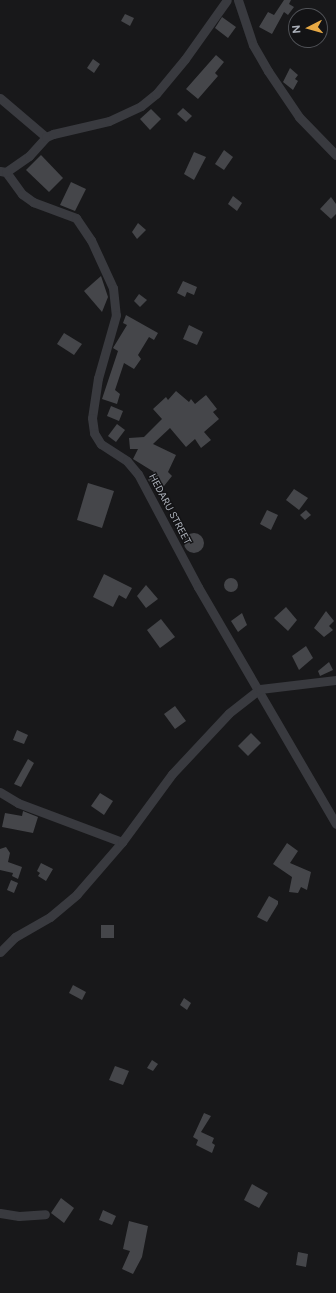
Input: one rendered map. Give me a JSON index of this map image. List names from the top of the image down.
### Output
{
  "streets": {
    "street": ["HEDARU STREET"]
  },
  "north": "left"
}
